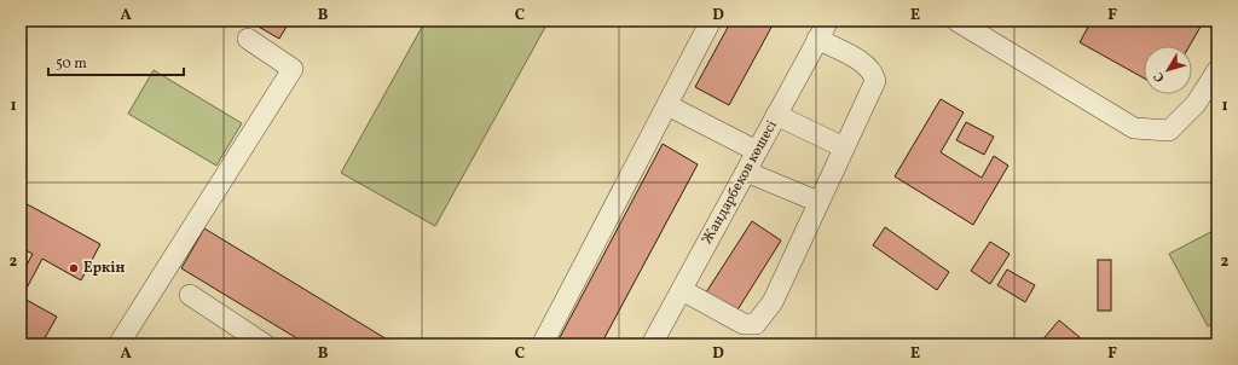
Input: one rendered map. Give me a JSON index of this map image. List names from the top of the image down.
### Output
{
  "streets": {
    "street": ["Жандарбеков көшесі"]
  },
  "places": ["Еркін"],
  "scale_bar": "50 m",
  "north": "bottom left",
  "grid": {
    "columns": [
      "A",
      "B",
      "C",
      "D",
      "E",
      "F"
    ],
    "rows": ["1", "2"]
  }
}
